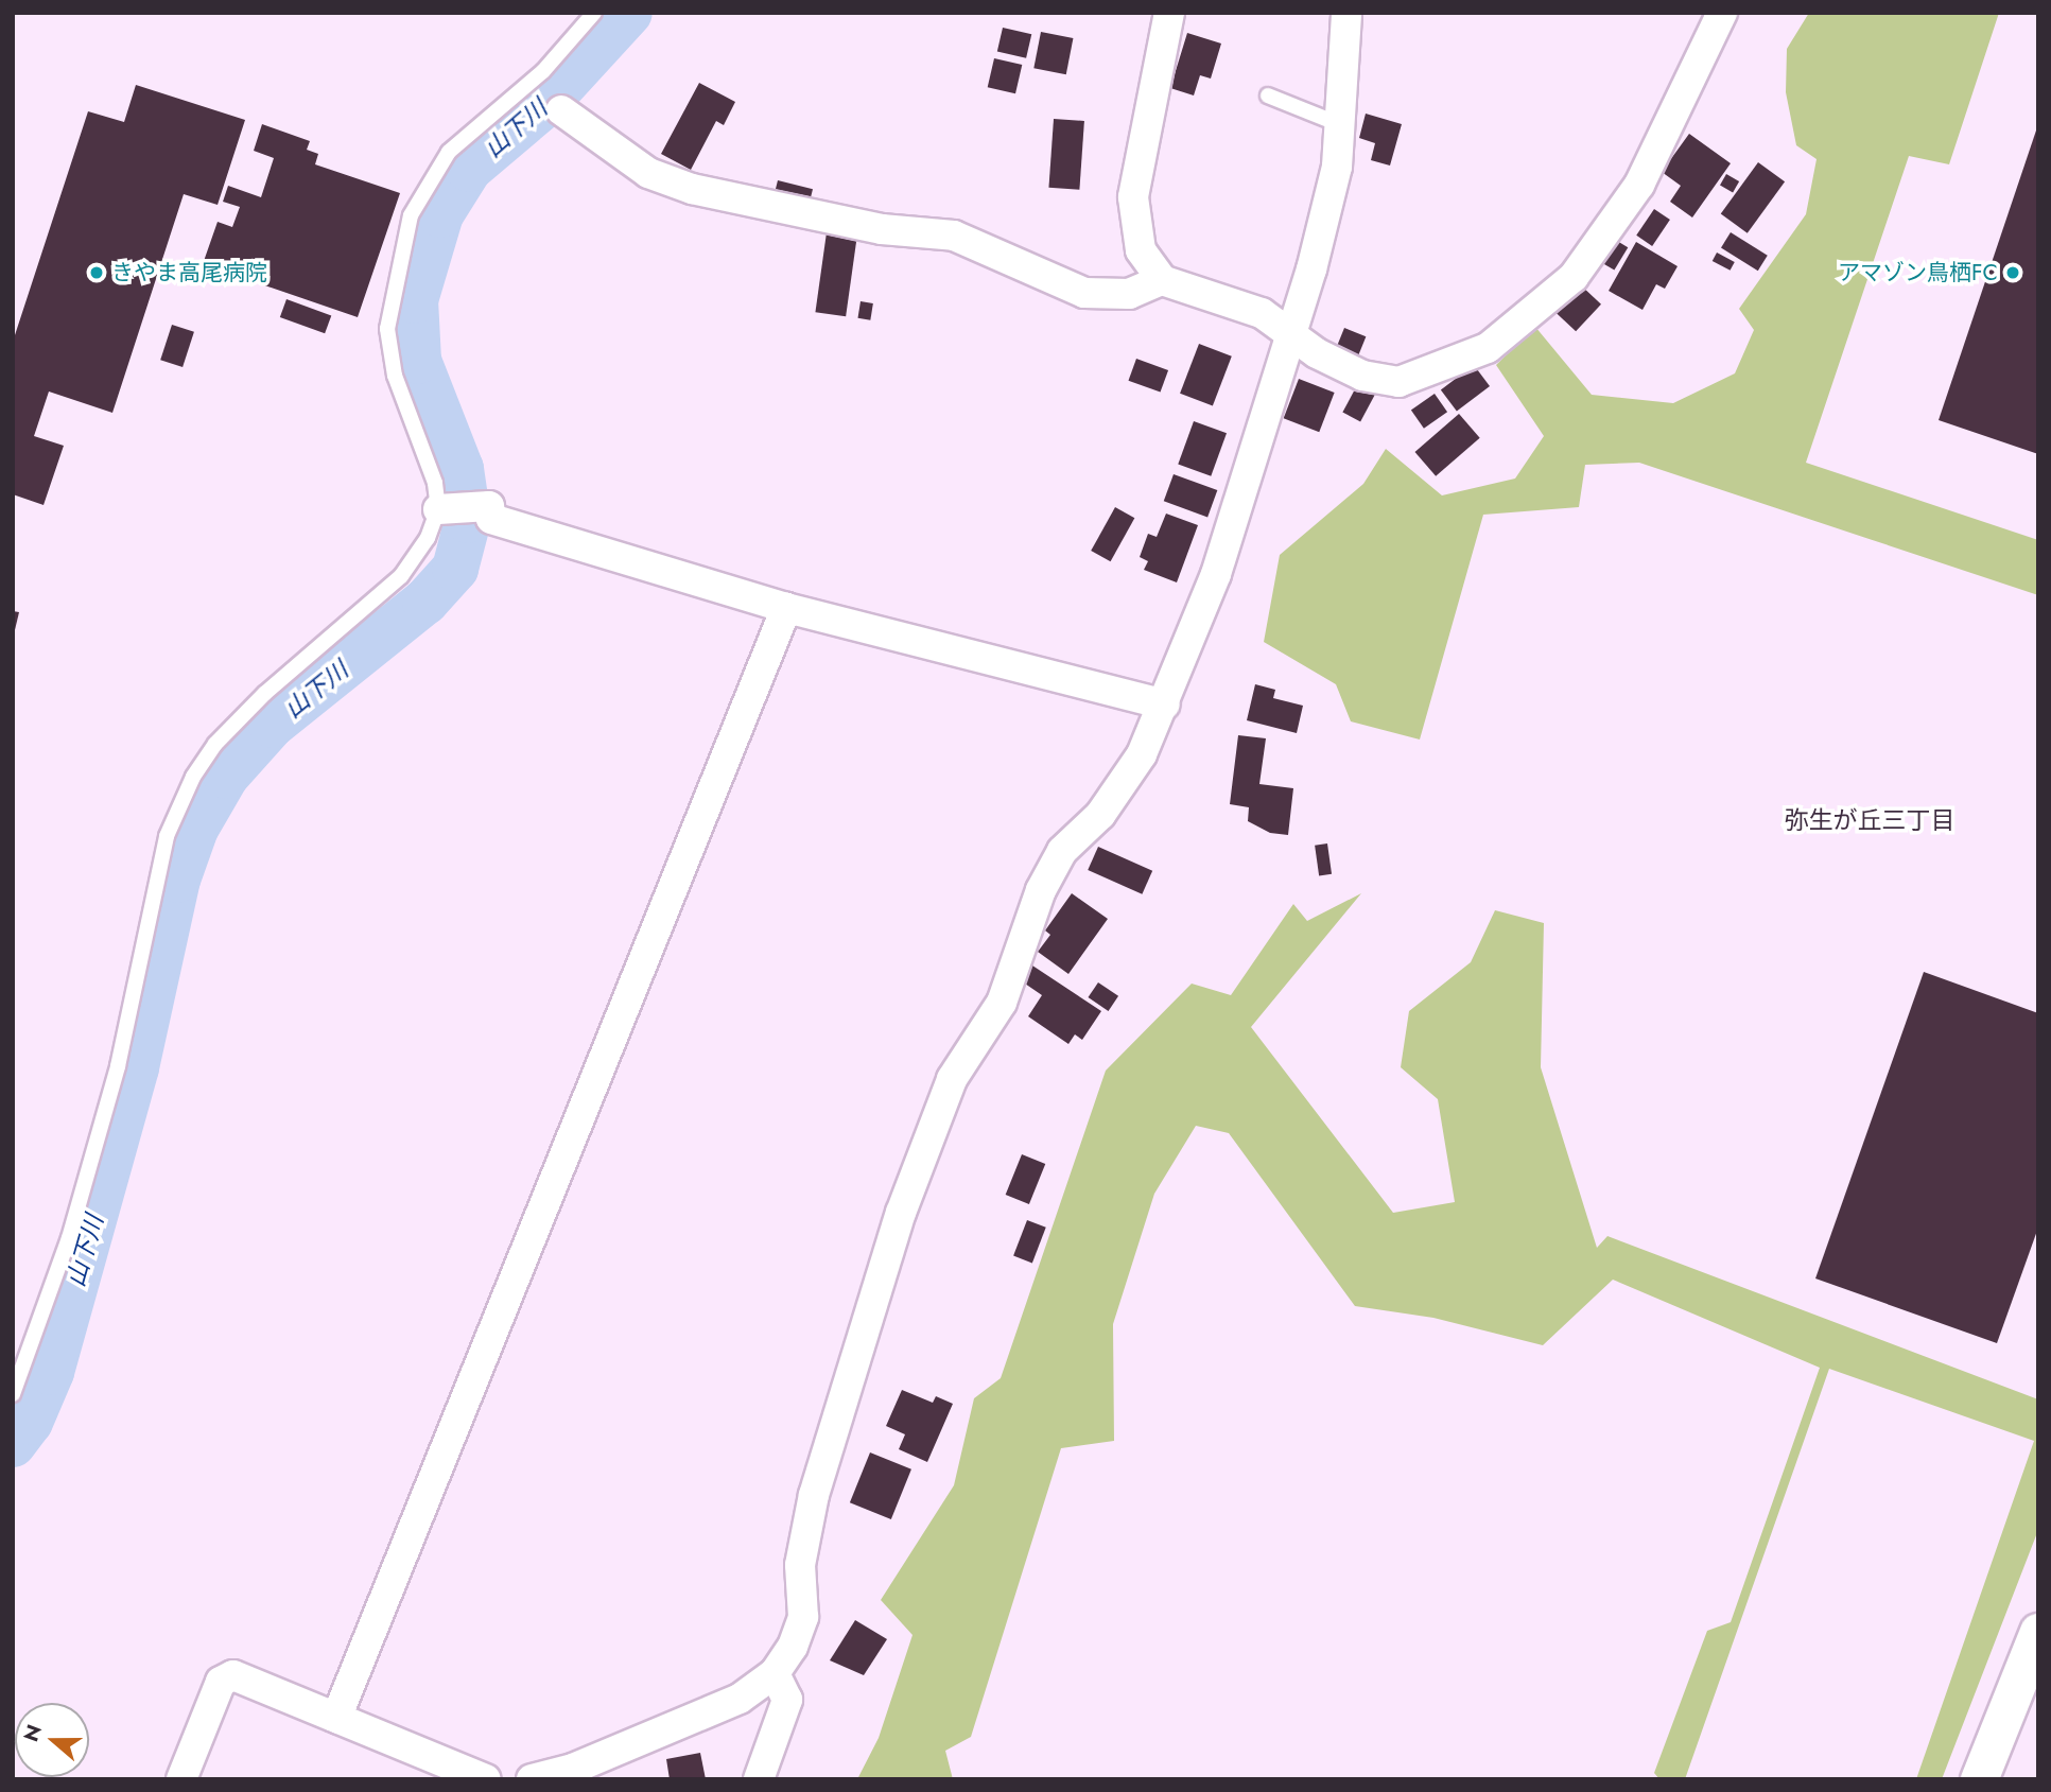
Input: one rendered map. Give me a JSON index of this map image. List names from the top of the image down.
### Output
{
  "districts": ["弥生が丘三丁目"],
  "water": ["山下川"],
  "places": ["きやま高尾病院", "アマゾン鳥栖FC"],
  "north": "left"
}
